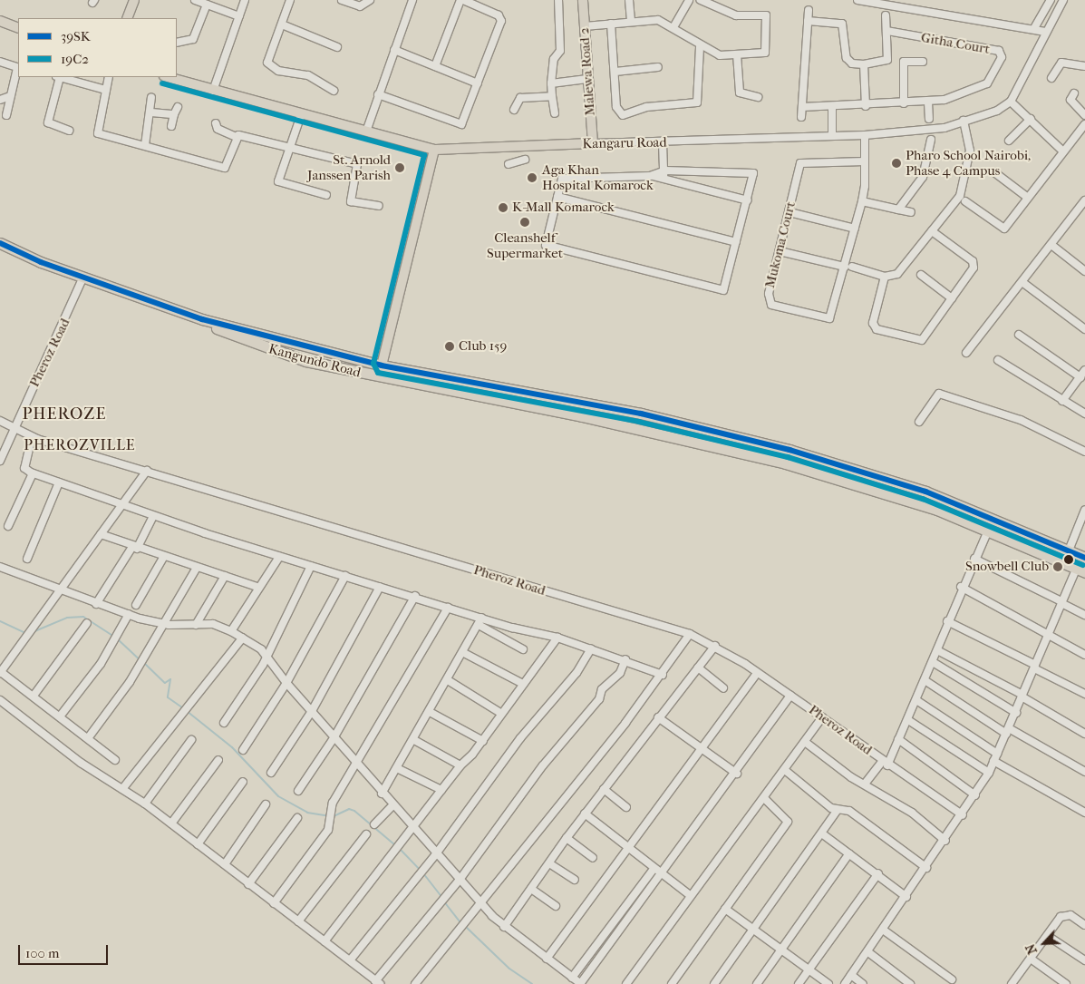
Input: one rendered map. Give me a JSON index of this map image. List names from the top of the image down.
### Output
{
  "streets": {
    "highway": ["Kangundo Road"],
    "main road": ["Malewa Road 2", "Kangaru Road"],
    "street": ["Githa Court", "Mukoma Court", "Pheroz Road"]
  },
  "crossings": [
    ["Malewa Road 2", "Kangaru Road"],
    ["Pheroz Road", "Kangundo Road"]
  ],
  "districts": ["PHEROZE", "PHEROZVILLE"],
  "places": [
    "Pharo School Nairobi, Phase 4 Campus",
    "St. Arnold Janssen Parish",
    "Aga Khan Hospital Komarock",
    "K-Mall Komarock",
    "Cleanshelf Supermarket",
    "Club 159",
    "Snowbell Club"
  ],
  "lines": ["transit line 19C2", "transit line 39SK"],
  "legend": ["39SK", "19C2"],
  "scale_bar": "100 m",
  "north": "bottom left"
}
